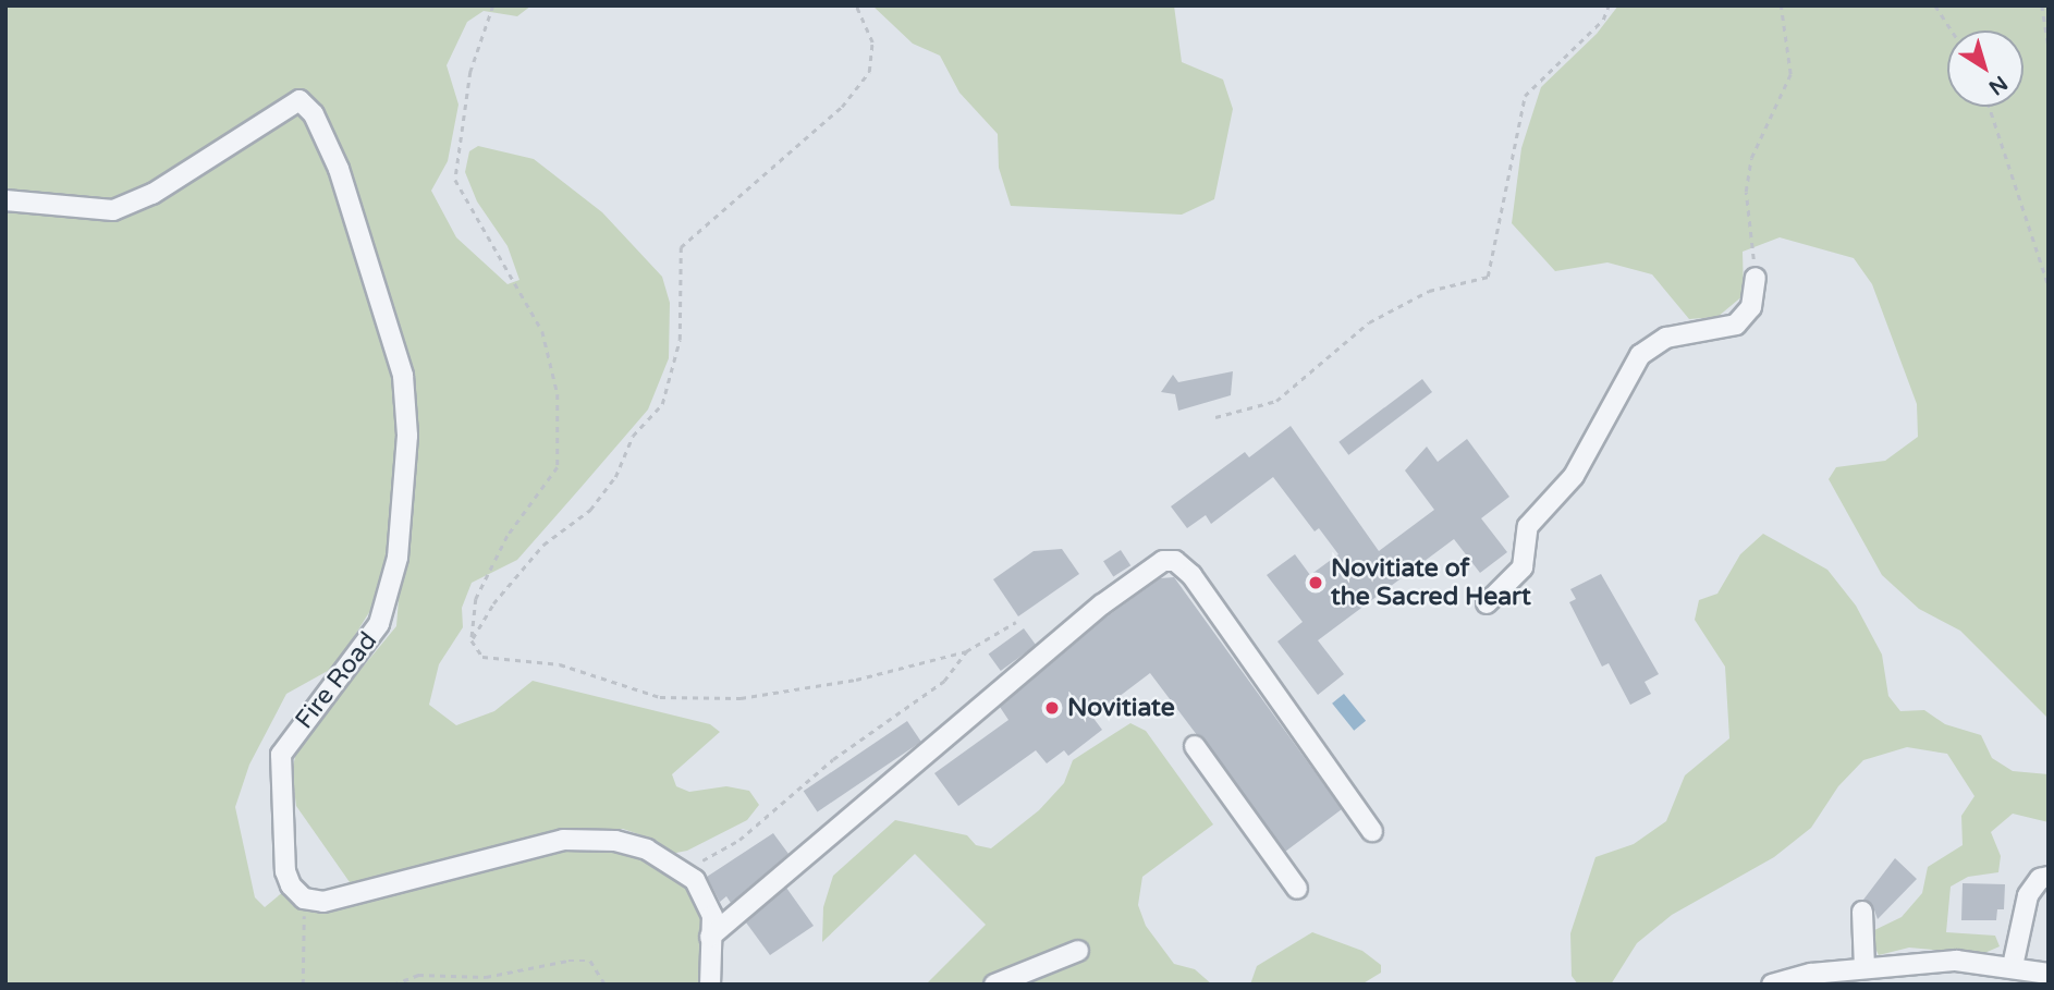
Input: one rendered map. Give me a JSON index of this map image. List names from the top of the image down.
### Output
{
  "streets": {
    "street": ["Fire Road"]
  },
  "places": ["Novitiate of the Sacred Heart", "Novitiate"],
  "north": "bottom right"
}
